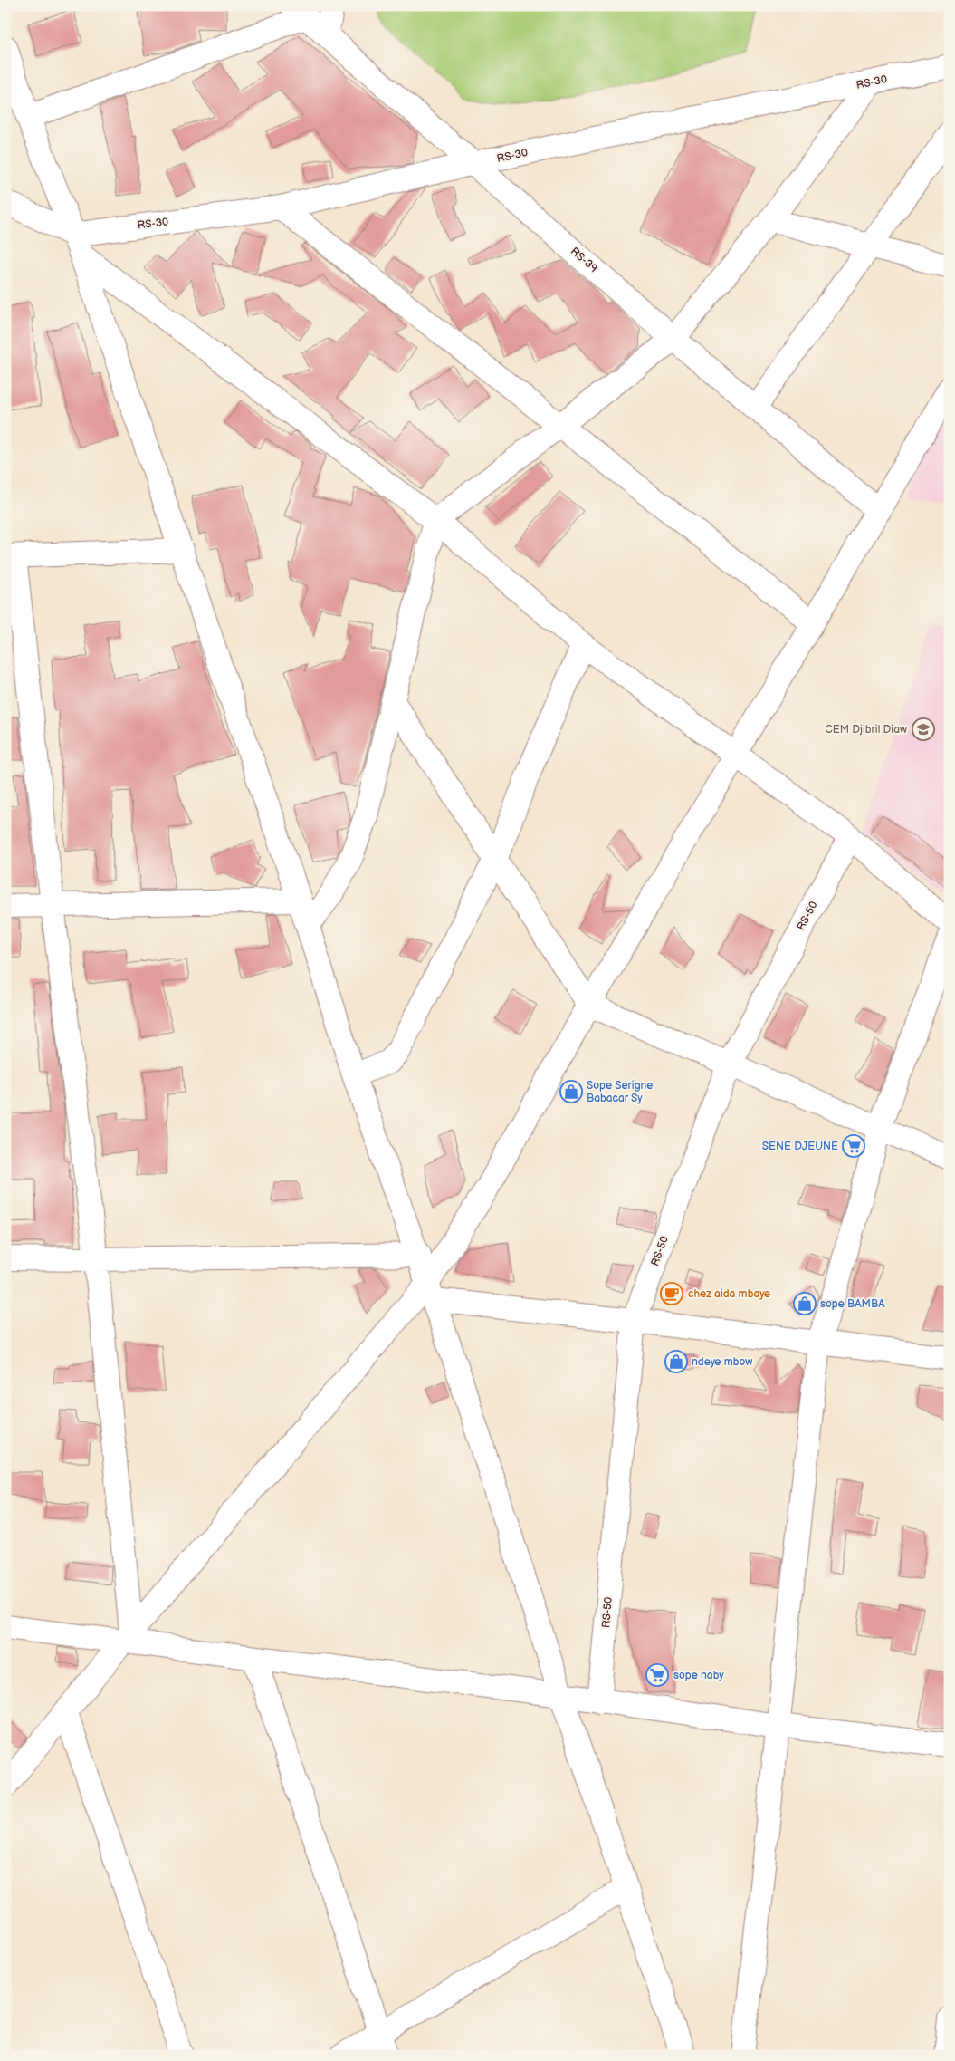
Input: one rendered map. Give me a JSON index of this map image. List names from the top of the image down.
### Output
{
  "streets": {
    "street": ["RS-30", "RS-39", "RS-50"]
  },
  "crossings": [
    ["RS-30", "RS-39"]
  ],
  "places": {
    "school or university": ["CEM Djibril Diaw"],
    "shop": ["Sope Serigne Babacar Sy", "sope BAMBA", "ndeye mbow"],
    "supermarket": ["SENE DJEUNE", "sope naby"],
    "cafe": ["chez aida mbaye"]
  }
}
